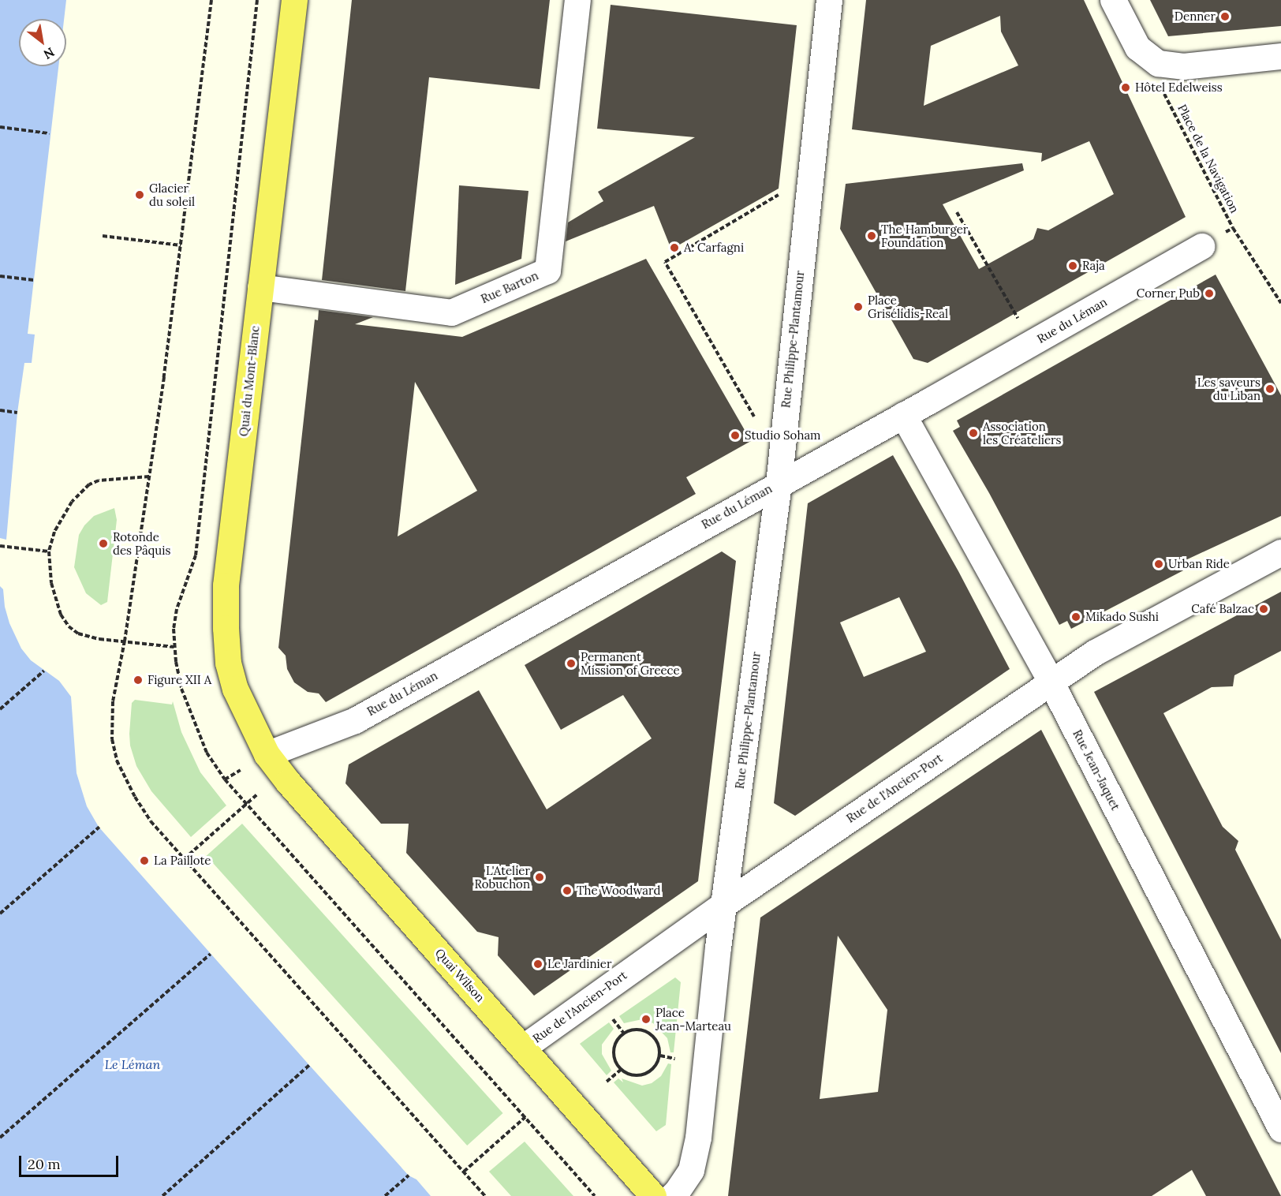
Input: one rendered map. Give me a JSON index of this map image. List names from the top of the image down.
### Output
{
  "streets": {
    "main road": ["Quai du Mont-Blanc", "Quai Wilson"],
    "street": [
      "Rue Barton",
      "Rue du Léman",
      "Rue Philippe-Plantamour",
      "Rue Jean-Jaquet",
      "Rue de l'Ancien-Port"
    ],
    "path": ["Place de la Navigation"]
  },
  "crossings": [
    ["Place de la Navigation", "Rue du Léman"],
    ["Rue Barton", "Quai du Mont-Blanc"],
    ["Rue du Léman", "Rue Philippe-Plantamour"],
    ["Rue du Léman", "Quai du Mont-Blanc"],
    ["Rue du Léman", "Rue Jean-Jaquet"],
    ["Rue du Léman", "Quai Wilson"],
    ["Rue Philippe-Plantamour", "Rue de l'Ancien-Port"],
    ["Quai du Mont-Blanc", "Quai Wilson"],
    ["Rue Jean-Jaquet", "Rue de l'Ancien-Port"],
    ["Rue de l'Ancien-Port", "Quai Wilson"]
  ],
  "water": ["Le Léman"],
  "places": [
    "Denner",
    "Hôtel Edelweiss",
    "Glacier du soleil",
    "The Hamburger Foundation",
    "A. Carfagni",
    "Raja",
    "Corner Pub",
    "Place Grisélidis-Real",
    "Les saveurs du Liban",
    "Association les Créateliers",
    "Studio Soham",
    "Rotonde des Pâquis",
    "Urban Ride",
    "Café Balzac",
    "Mikado Sushi",
    "Permanent Mission of Greece",
    "Figure XII A",
    "La Paillote",
    "L'Atelier Robuchon",
    "The Woodward",
    "Le Jardinier",
    "Place Jean-Marteau"
  ],
  "scale_bar": "20 m",
  "north": "bottom right"
}
